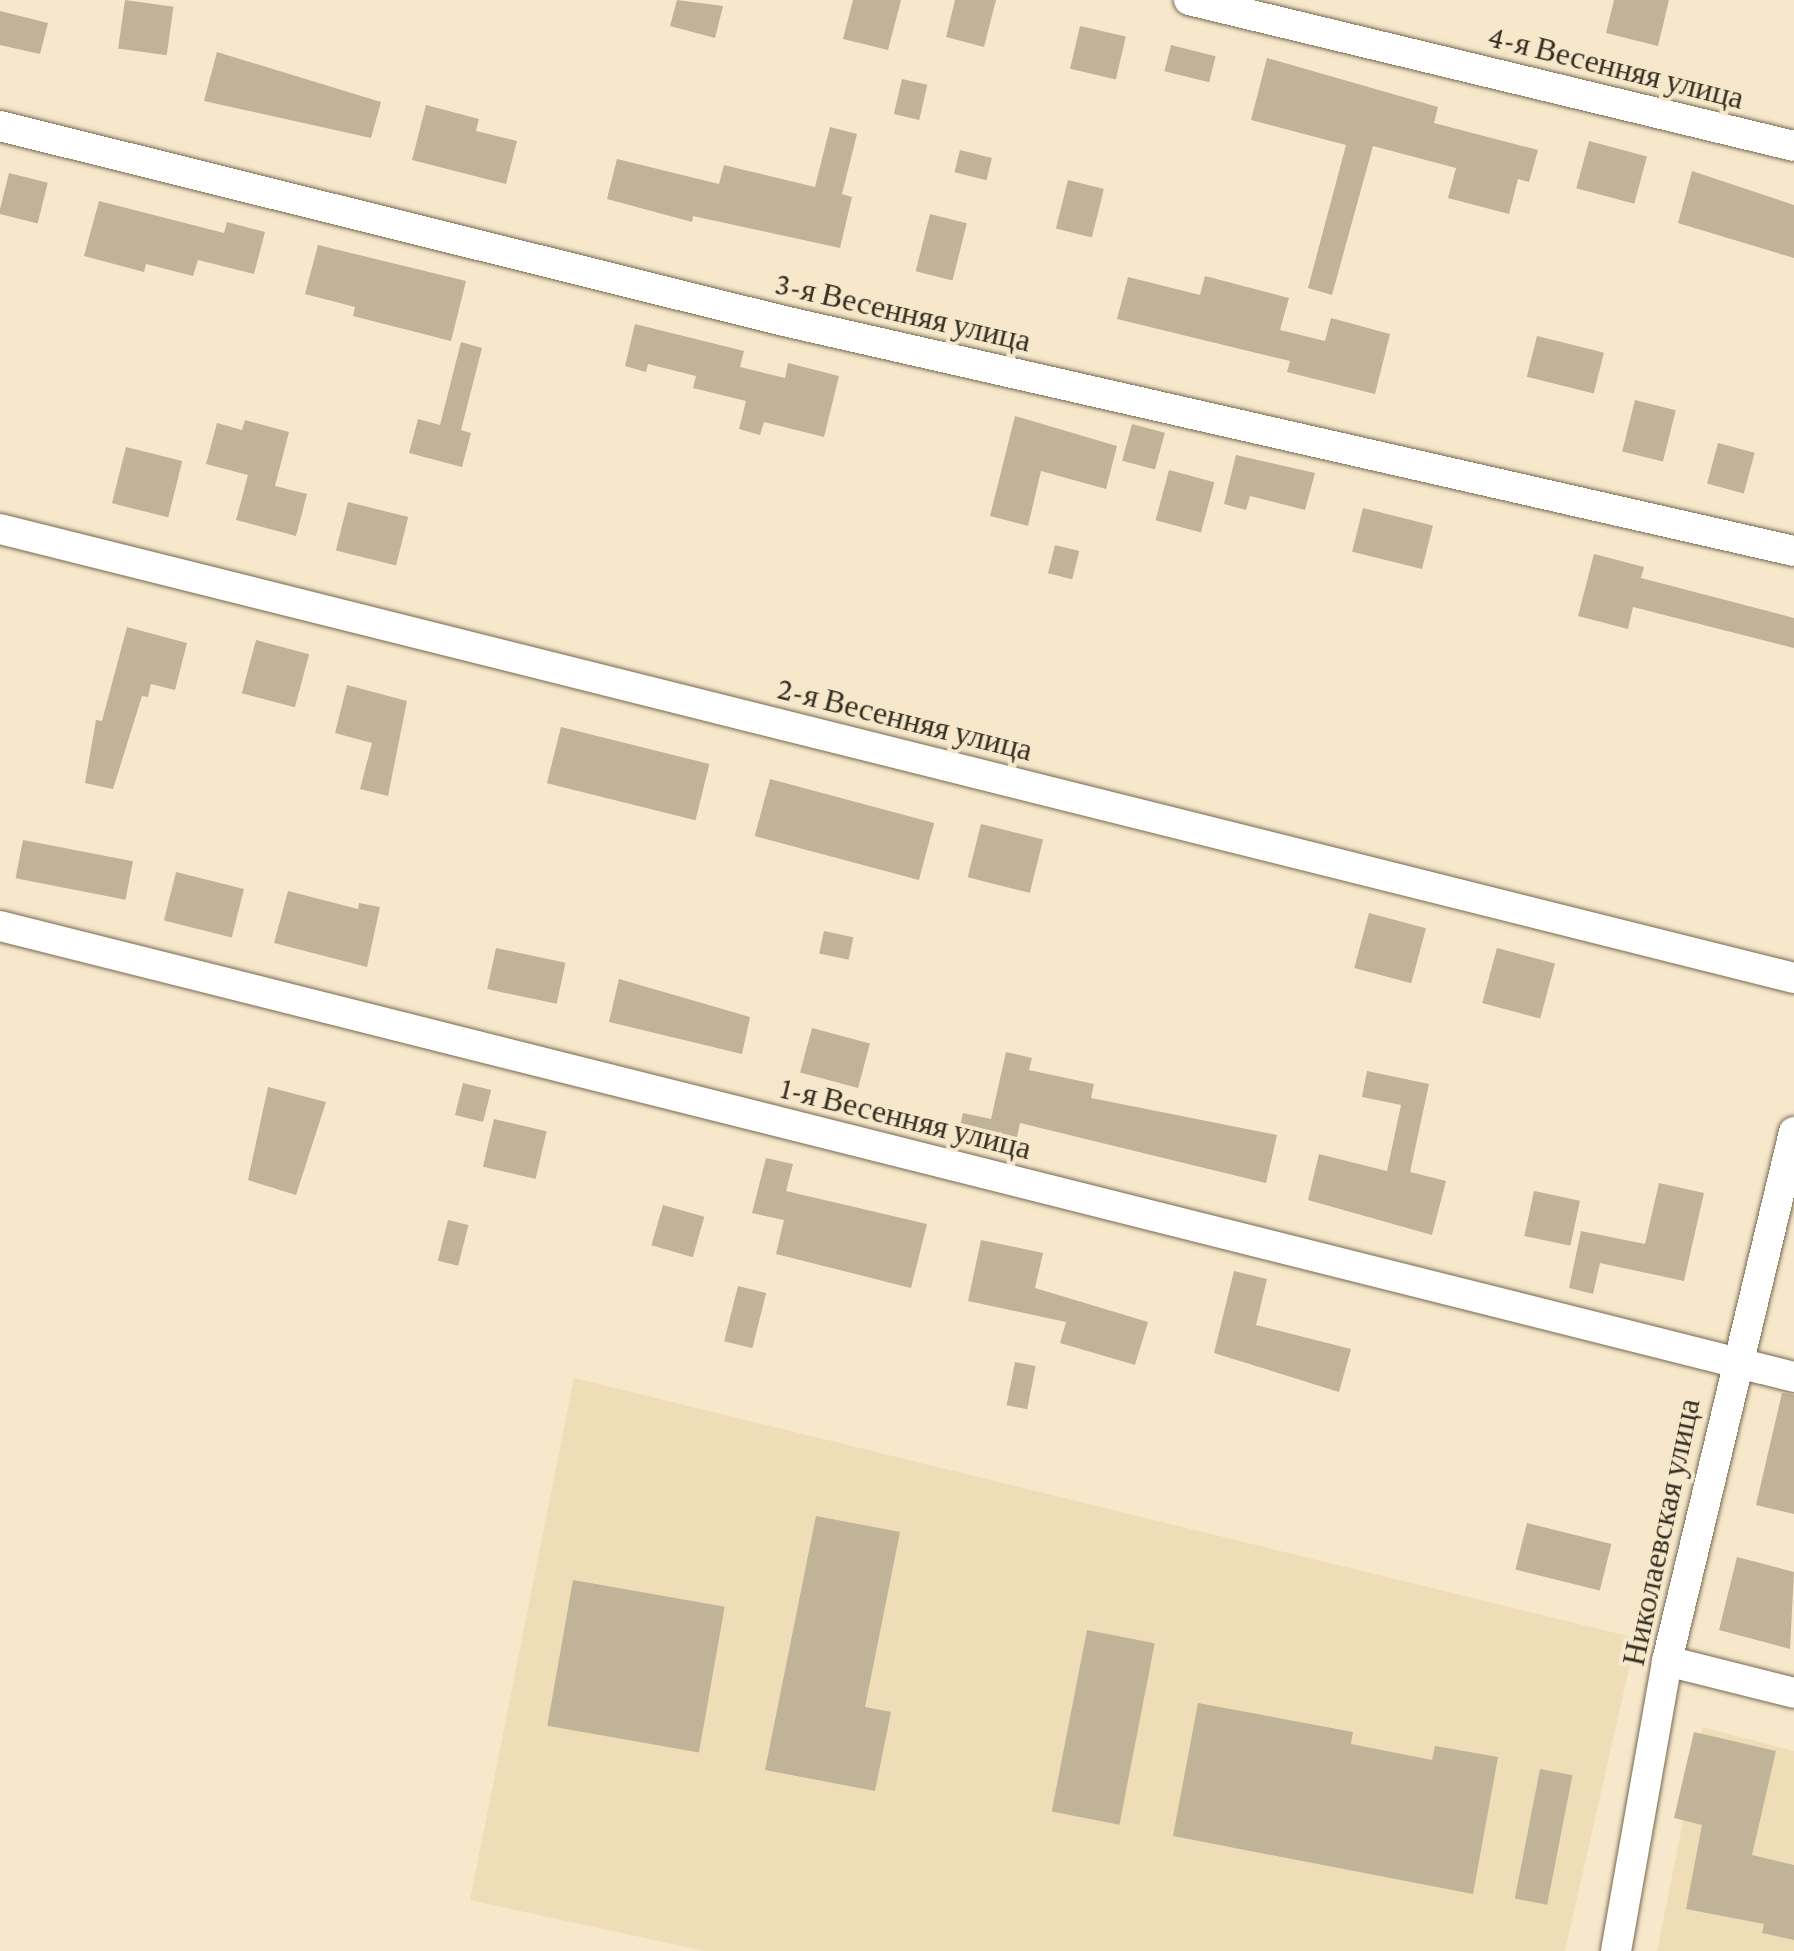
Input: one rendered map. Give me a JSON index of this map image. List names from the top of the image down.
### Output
{
  "streets": {
    "street": [
      "4-я Весенняя улица",
      "3-я Весенняя улица",
      "2-я Весенняя улица",
      "1-я Весенняя улица",
      "Николаевская улица"
    ]
  },
  "crossings": [
    ["1-я Весенняя улица", "Николаевская улица"]
  ]
}
